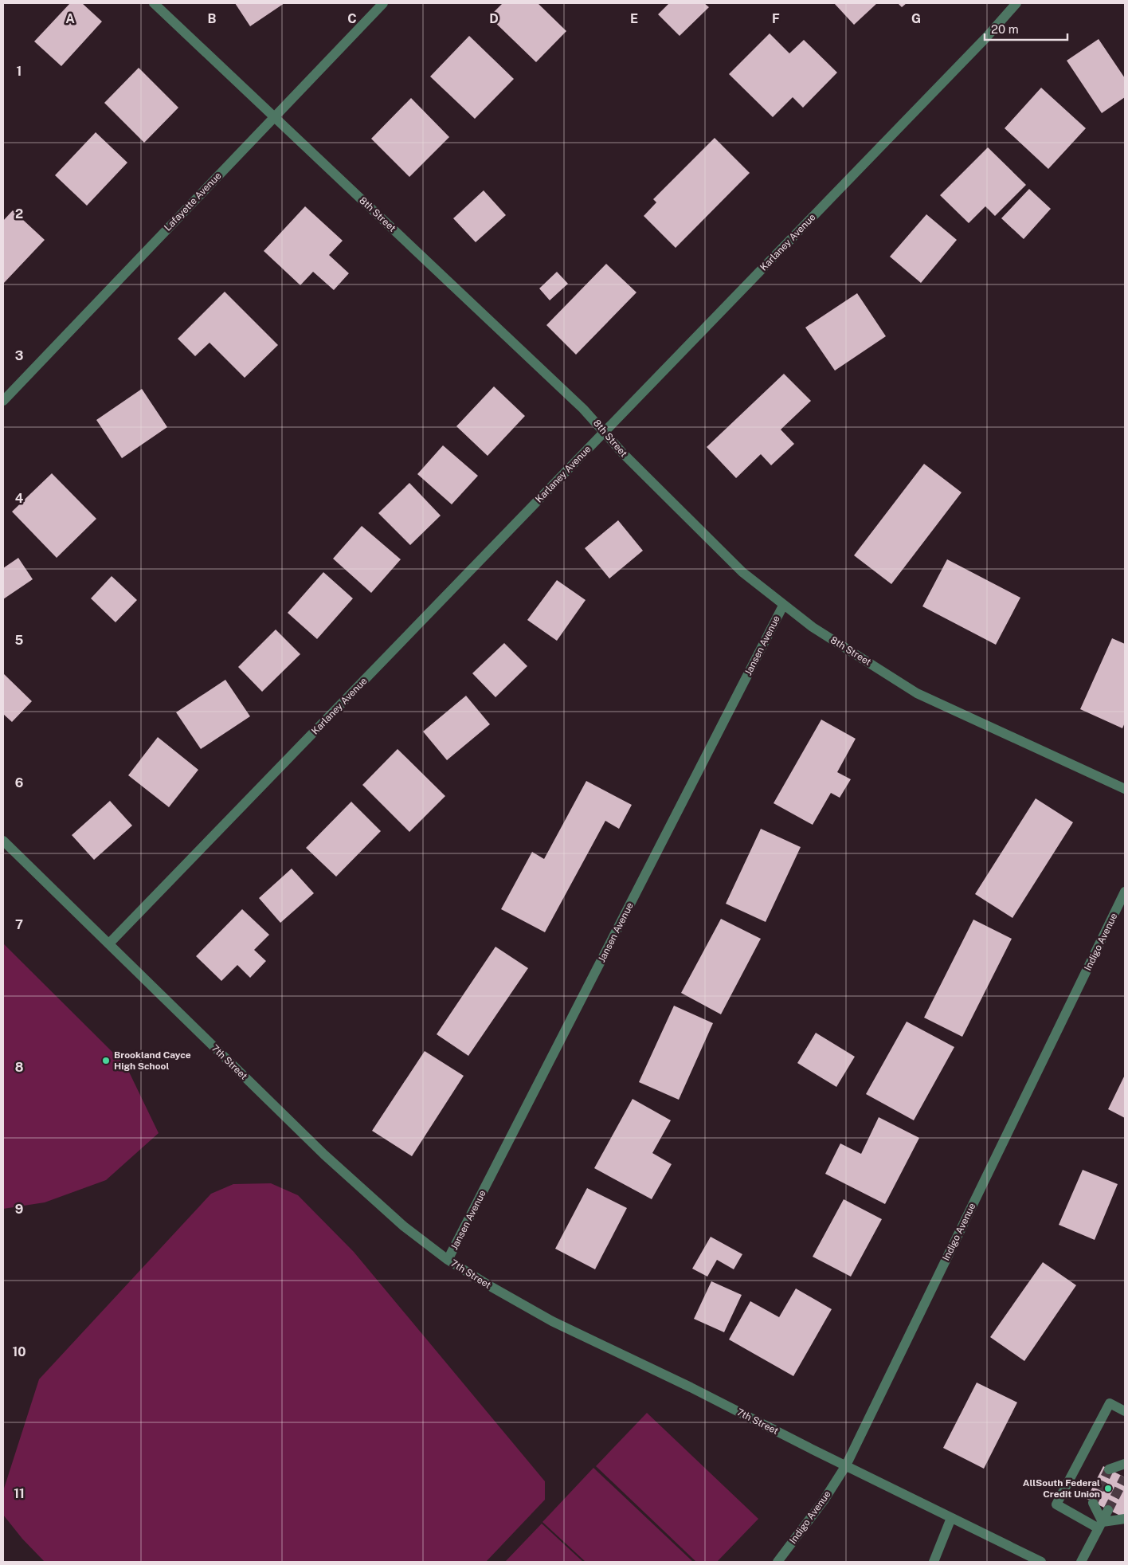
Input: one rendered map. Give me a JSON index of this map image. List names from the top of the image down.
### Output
{
  "streets": {
    "street": [
      "Lafayette Avenue",
      "8th Street",
      "Karlaney Avenue",
      "Jansen Avenue",
      "Indigo Avenue",
      "7th Street"
    ]
  },
  "crossings": [
    ["Lafayette Avenue", "8th Street"],
    ["8th Street", "Karlaney Avenue"],
    ["8th Street", "Jansen Avenue"],
    ["Karlaney Avenue", "7th Street"],
    ["Jansen Avenue", "7th Street"],
    ["Indigo Avenue", "7th Street"]
  ],
  "places": ["Brookland Cayce High School", "AllSouth Federal Credit Union"],
  "scale_bar": "20 m",
  "grid": {
    "columns": [
      "A",
      "B",
      "C",
      "D",
      "E",
      "F",
      "G"
    ],
    "rows": [
      "1",
      "2",
      "3",
      "4",
      "5",
      "6",
      "7",
      "8",
      "9",
      "10",
      "11"
    ]
  }
}
